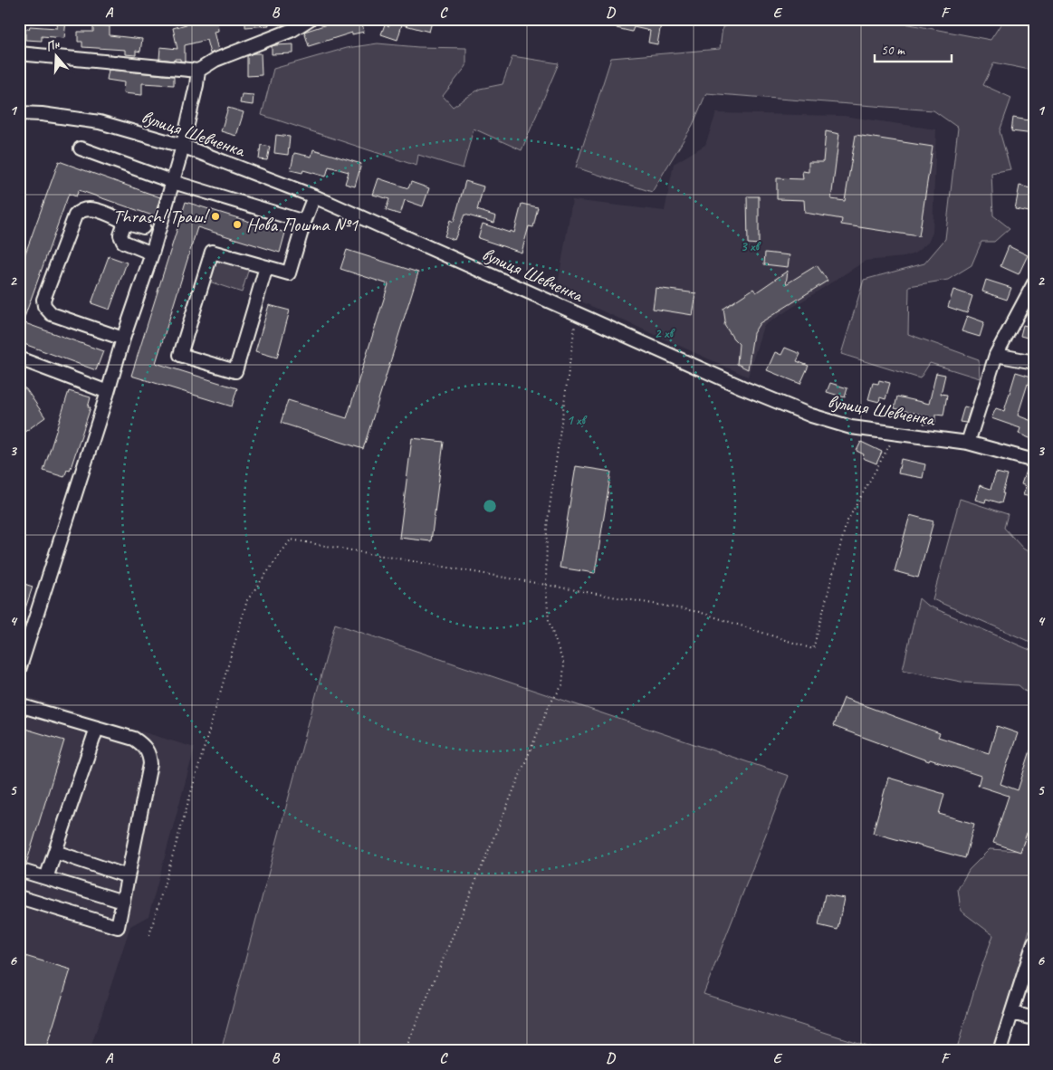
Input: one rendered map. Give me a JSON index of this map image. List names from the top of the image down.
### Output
{
  "streets": {
    "street": ["вулиця Шевченка"]
  },
  "places": ["Thrash! Траш!", "Нова Пошта №1"],
  "scale_bar": "50 m",
  "north": "top",
  "grid": {
    "columns": [
      "A",
      "B",
      "C",
      "D",
      "E",
      "F"
    ],
    "rows": [
      "1",
      "2",
      "3",
      "4",
      "5",
      "6"
    ]
  },
  "rings": ["3 хв", "2 хв", "1 хв"]
}
